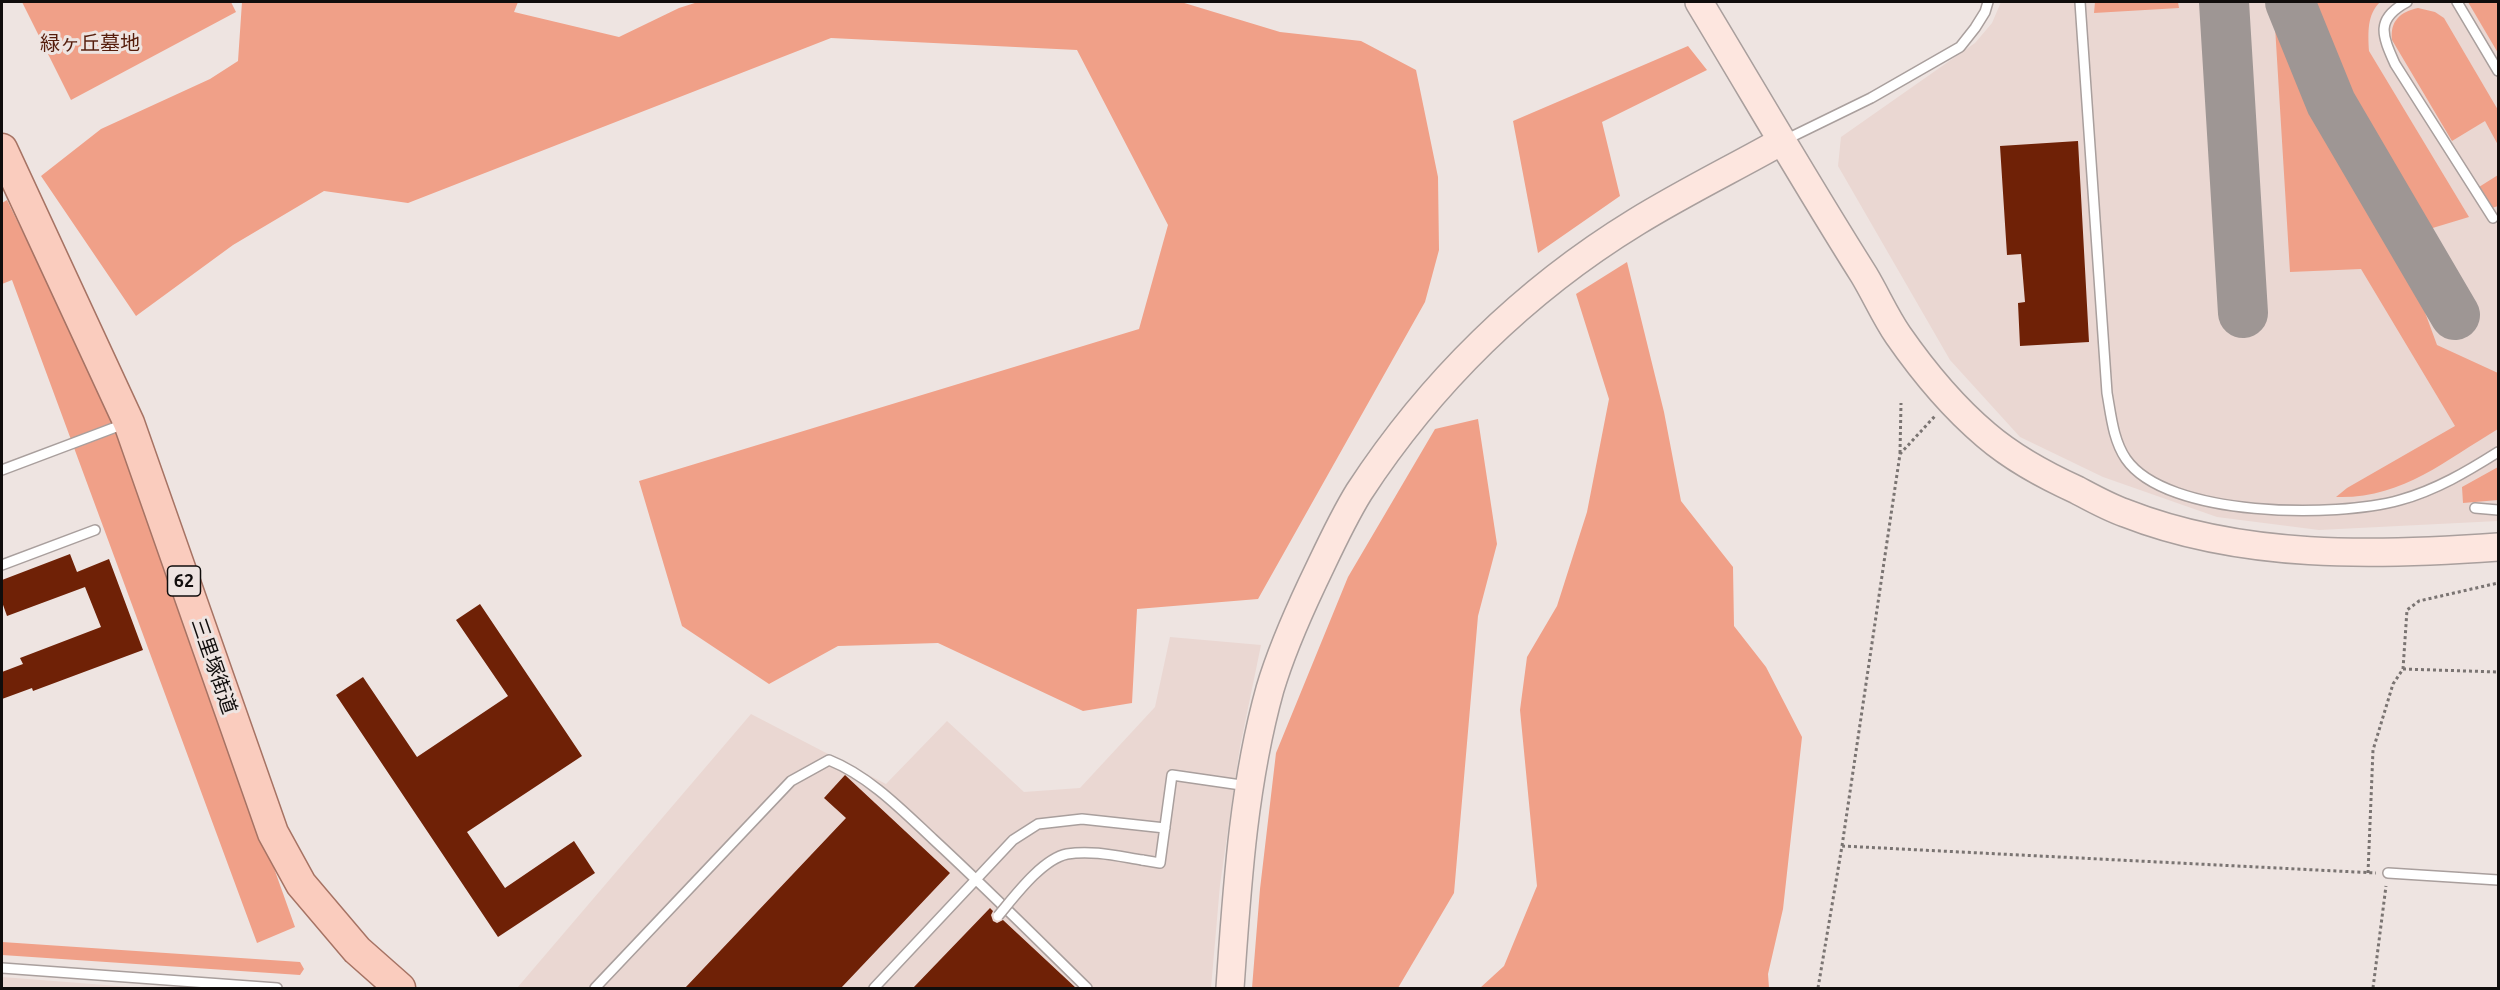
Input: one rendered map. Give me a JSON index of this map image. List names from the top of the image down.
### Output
{
  "streets": {
    "main road": ["62", "三里塚街道"]
  },
  "parks": ["緑ヶ丘墓地"]
}
